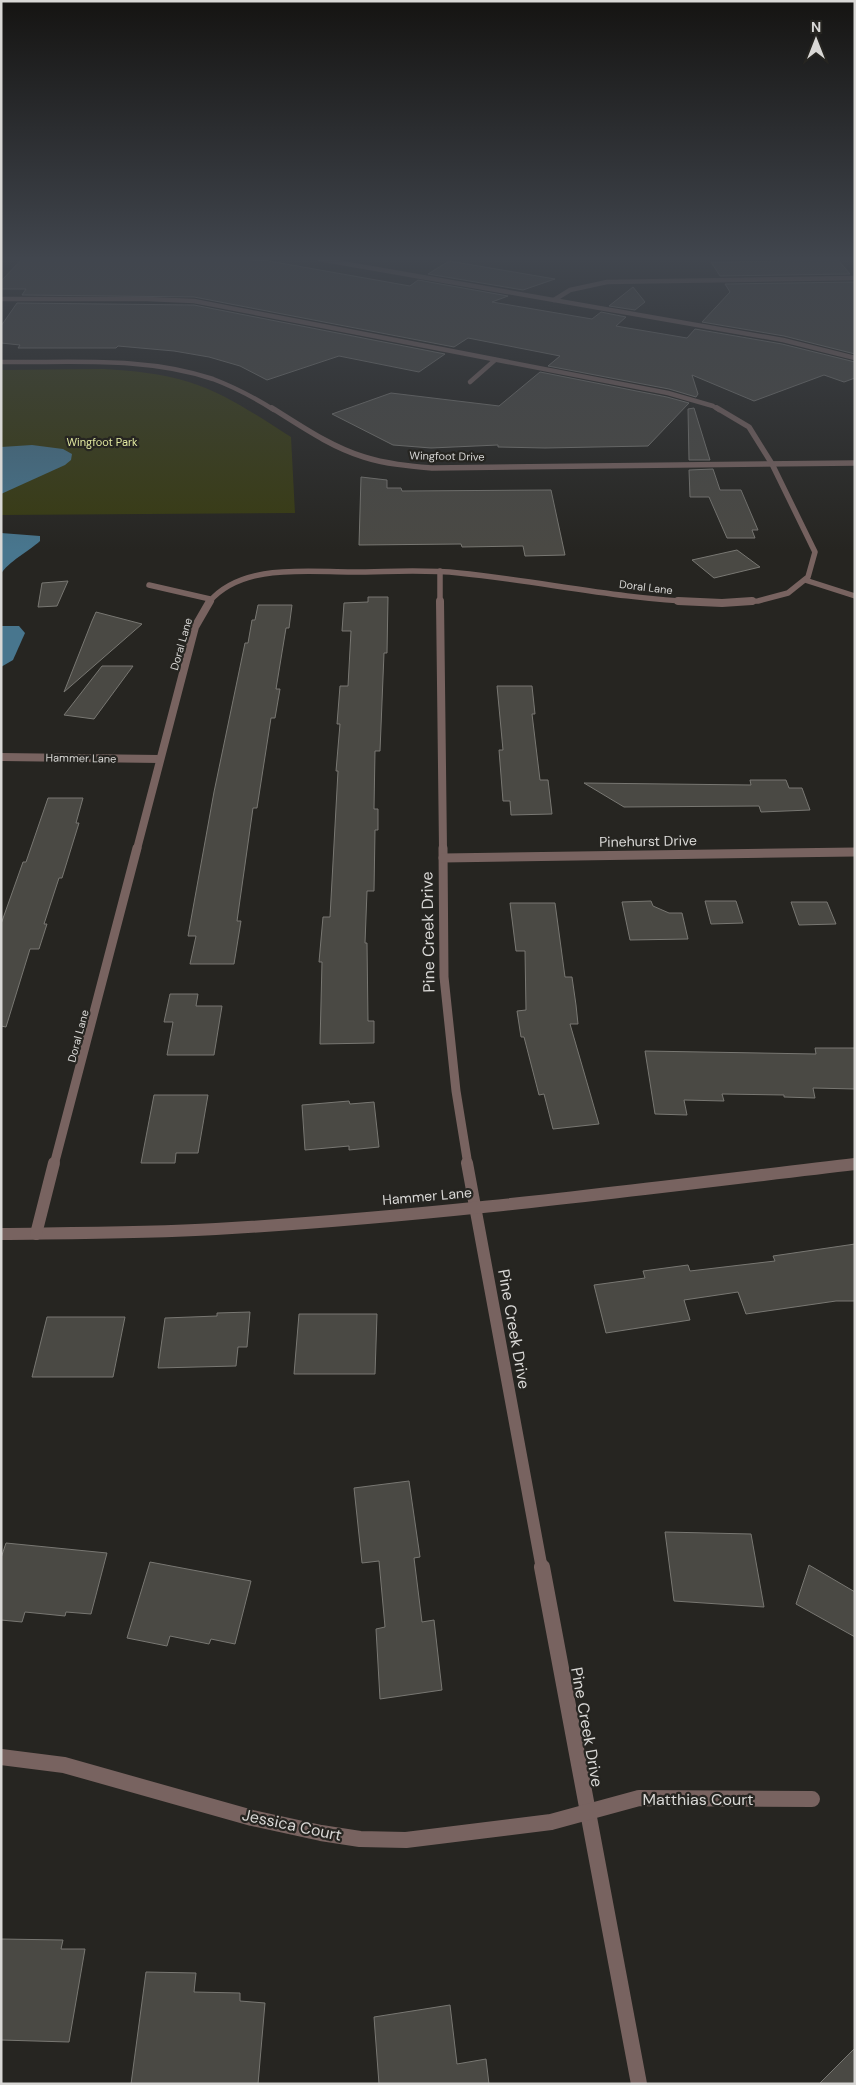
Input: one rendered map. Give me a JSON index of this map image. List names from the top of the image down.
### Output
{
  "streets": {
    "street": [
      "Wingfoot Drive",
      "Doral Lane",
      "Hammer Lane",
      "Pinehurst Drive",
      "Pine Creek Drive",
      "Matthias Court",
      "Jessica Court"
    ]
  },
  "crossings": [
    ["Doral Lane", "Hammer Lane"],
    ["Doral Lane", "Pine Creek Drive"],
    ["Hammer Lane", "Pine Creek Drive"],
    ["Pinehurst Drive", "Pine Creek Drive"],
    ["Pine Creek Drive", "Matthias Court"],
    ["Pine Creek Drive", "Jessica Court"],
    ["Matthias Court", "Jessica Court"]
  ],
  "parks": ["Wingfoot Park"],
  "north": "top"
}
